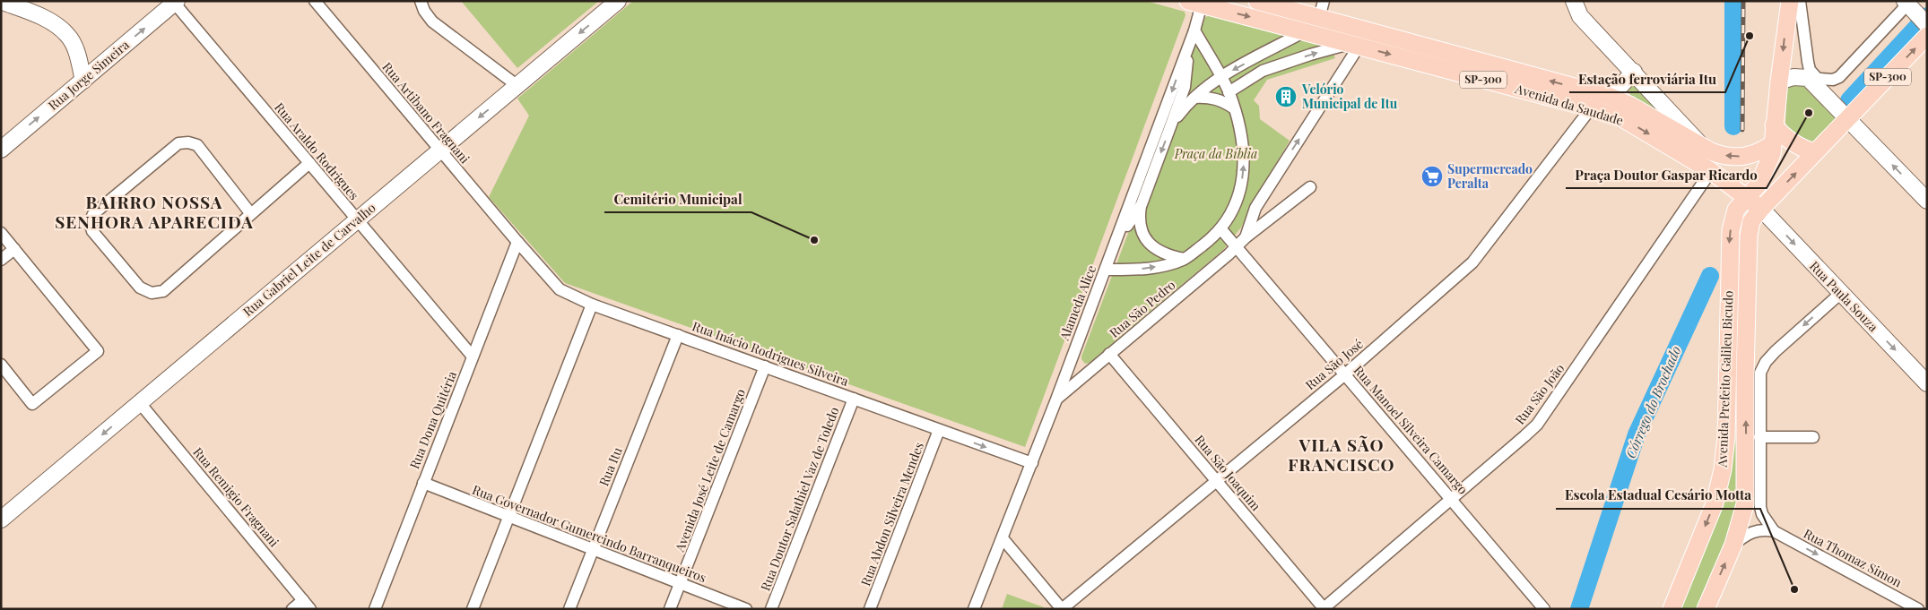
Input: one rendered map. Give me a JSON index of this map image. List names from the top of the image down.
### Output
{
  "streets": {
    "main road": ["SP-300", "Avenida da Saudade", "Avenida Prefeito Galileu Bicudo"],
    "street": [
      "Rua Jorge Simeira",
      "Rua Artibano Fragnani",
      "Rua Araldo Rodrigues",
      "Rua Gabriel Leite de Carvalho",
      "Rua Paula Souza",
      "Alameda Alice",
      "Rua São Pedro",
      "Rua Inácio Rodrigues Silveira",
      "Rua São José",
      "Rua São João",
      "Rua Dona Quitéria",
      "Rua Manoel Silveira Camargo",
      "Rua Itu",
      "Avenida José Leite de Camargo",
      "Rua São Joaquim",
      "Rua Remigio Fragnani",
      "Rua Doutor Salathiel Vaz de Toledo",
      "Rua Abdon Silveira Mendes",
      "Rua Governador Gumercindo Barranqueiros",
      "Rua Thomaz Simon"
    ]
  },
  "crossings": [
    ["Rua Jorge Simeira", "Rua Araldo Rodrigues"],
    ["SP-300", "Avenida da Saudade"],
    ["SP-300", "Rua Paula Souza"],
    ["SP-300", "Avenida Prefeito Galileu Bicudo"],
    ["Avenida da Saudade", "Rua Paula Souza"],
    ["Avenida da Saudade", "Alameda Alice"],
    ["Avenida da Saudade", "Rua São Pedro"],
    ["Avenida da Saudade", "Rua São José"],
    ["Avenida da Saudade", "Avenida Prefeito Galileu Bicudo"],
    ["Avenida da Saudade", "Rua São João"],
    ["Rua Artibano Fragnani", "Rua Gabriel Leite de Carvalho"],
    ["Rua Artibano Fragnani", "Rua Inácio Rodrigues Silveira"],
    ["Rua Artibano Fragnani", "Rua Dona Quitéria"],
    ["Rua Araldo Rodrigues", "Rua Gabriel Leite de Carvalho"],
    ["Rua Araldo Rodrigues", "Rua Dona Quitéria"],
    ["Rua Gabriel Leite de Carvalho", "Rua Remigio Fragnani"],
    ["Rua Paula Souza", "Avenida Prefeito Galileu Bicudo"],
    ["Rua Paula Souza", "Rua Thomaz Simon"],
    ["Alameda Alice", "Rua São Pedro"],
    ["Alameda Alice", "Rua Inácio Rodrigues Silveira"],
    ["Rua São Pedro", "Rua Manoel Silveira Camargo"],
    ["Rua São Pedro", "Rua São Joaquim"],
    ["Rua Inácio Rodrigues Silveira", "Rua Dona Quitéria"],
    ["Rua Inácio Rodrigues Silveira", "Rua Itu"],
    ["Rua Inácio Rodrigues Silveira", "Avenida José Leite de Camargo"],
    ["Rua Inácio Rodrigues Silveira", "Rua Doutor Salathiel Vaz de Toledo"],
    ["Rua Inácio Rodrigues Silveira", "Rua Abdon Silveira Mendes"],
    ["Rua São José", "Rua Manoel Silveira Camargo"],
    ["Rua São José", "Rua São Joaquim"],
    ["Avenida Prefeito Galileu Bicudo", "Rua Thomaz Simon"],
    ["Rua São João", "Rua Manoel Silveira Camargo"],
    ["Rua São João", "Rua São Joaquim"],
    ["Rua Dona Quitéria", "Rua Governador Gumercindo Barranqueiros"],
    ["Rua Itu", "Rua Governador Gumercindo Barranqueiros"],
    ["Avenida José Leite de Camargo", "Rua Governador Gumercindo Barranqueiros"]
  ],
  "one_way": ["Rua Jorge Simeira", "Rua Gabriel Leite de Carvalho"],
  "districts": ["BAIRRO NOSSA SENHORA APARECIDA", "VILA SÃO FRANCISCO"],
  "water": ["Córrego do Brochado"],
  "parks": ["Praça da Bíblia"],
  "places": {
    "other": [
      "Estação ferroviária Itu",
      "Praça Doutor Gaspar Ricardo",
      "Cemitério Municipal",
      "Escola Estadual Cesário Motta"
    ],
    "building": ["Velório Municipal de Itu"],
    "supermarket": ["Supermercado Peralta"]
  }
}
